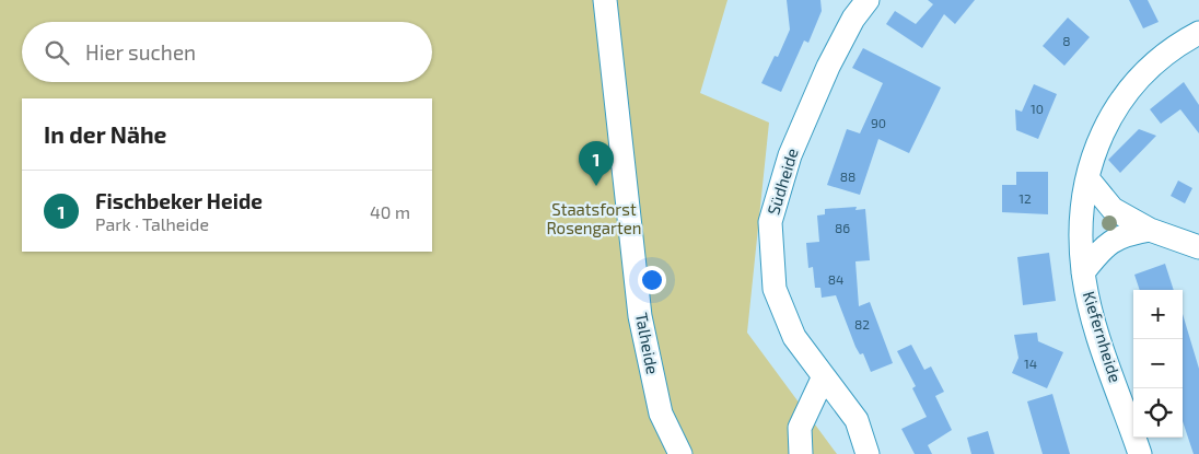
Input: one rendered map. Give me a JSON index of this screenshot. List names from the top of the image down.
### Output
{
  "streets": {
    "street": ["Südheide", "Kiefernheide", "Talheide"]
  },
  "parks": ["Staatsforst Rosengarten"],
  "house_numbers": [
    "8",
    "10",
    "90",
    "88",
    "12",
    "86",
    "84",
    "82",
    "14"
  ],
  "page": {
    "search": "Hier suchen",
    "heading": "In der Nähe",
    "pins": "1",
    "list": [
      {
        "mark": "1",
        "name": "Fischbeker Heide",
        "note": "Park · Talheide",
        "value": "40 m"
      }
    ],
    "map_buttons": ["+", "−"]
  }
}
